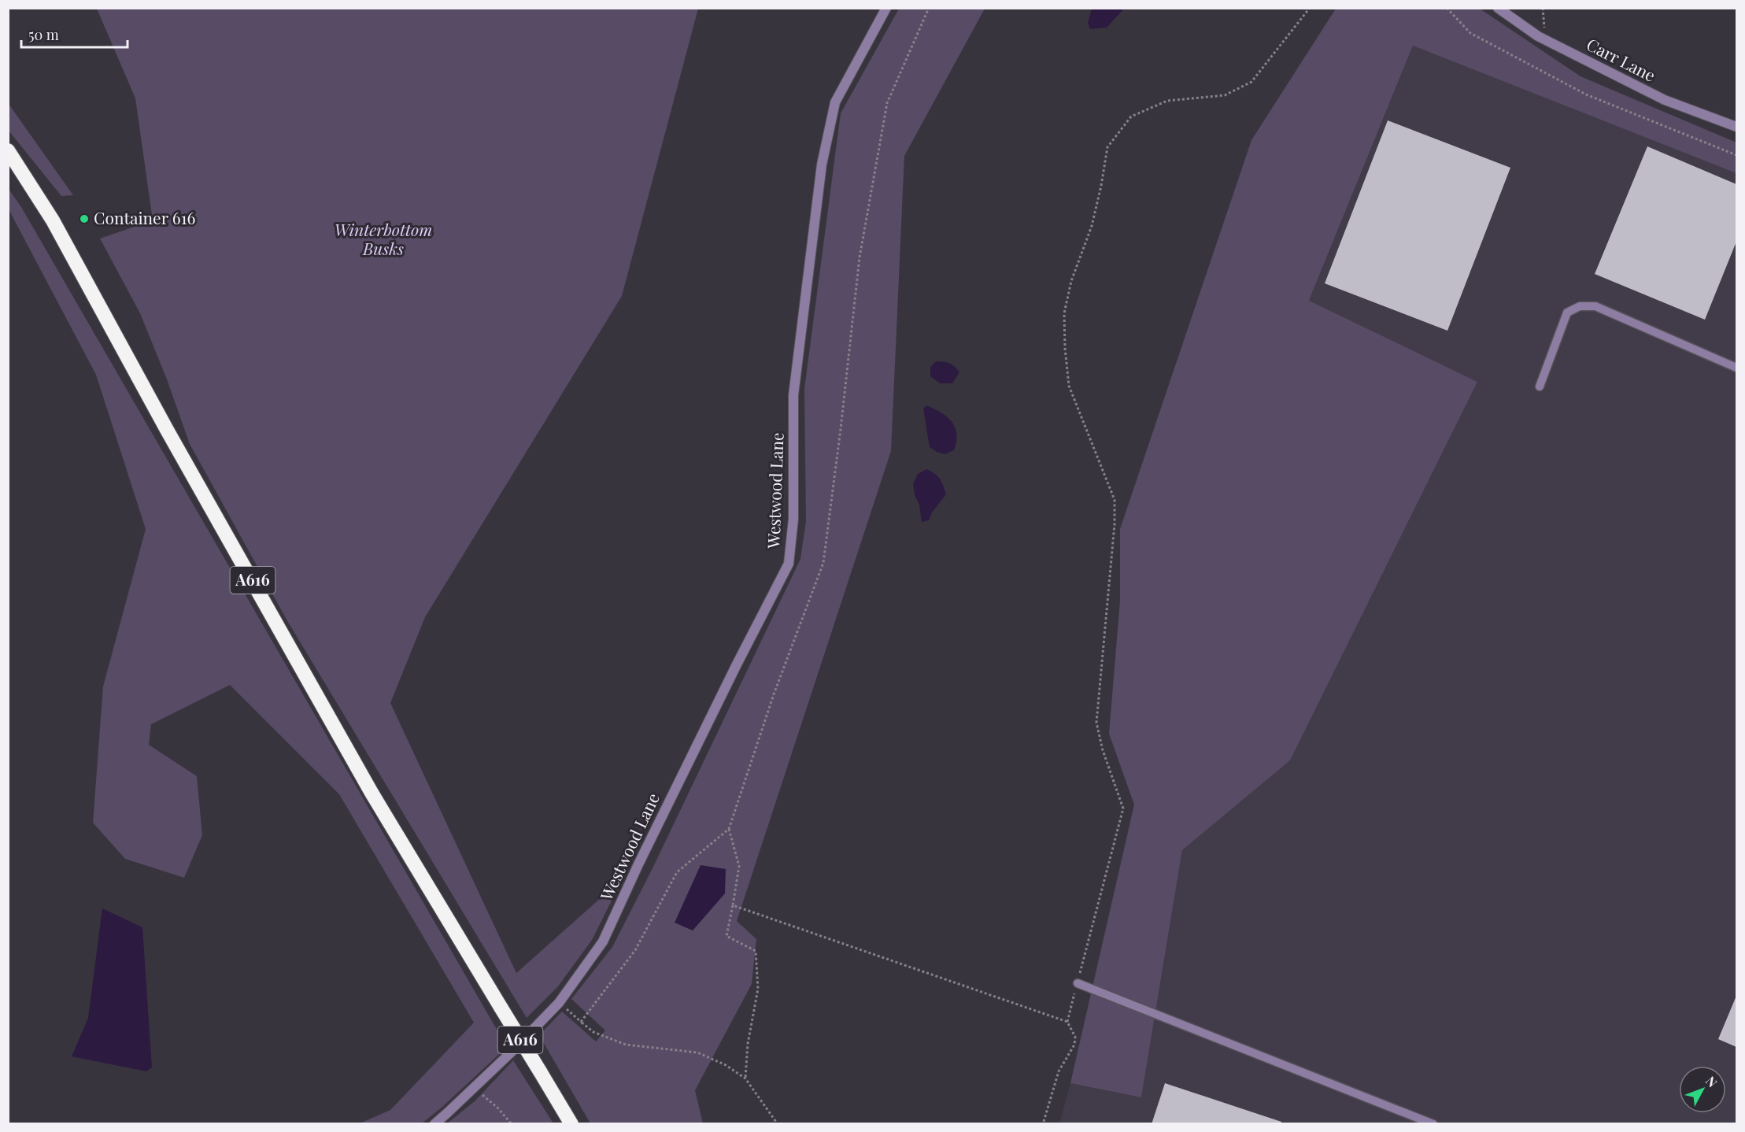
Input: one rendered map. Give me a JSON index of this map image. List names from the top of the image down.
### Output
{
  "streets": {
    "highway": ["A616"],
    "street": ["Carr Lane", "Westwood Lane"]
  },
  "parks": ["Winterbottom Busks"],
  "places": ["Container 616"],
  "scale_bar": "50 m",
  "north": "top right"
}
